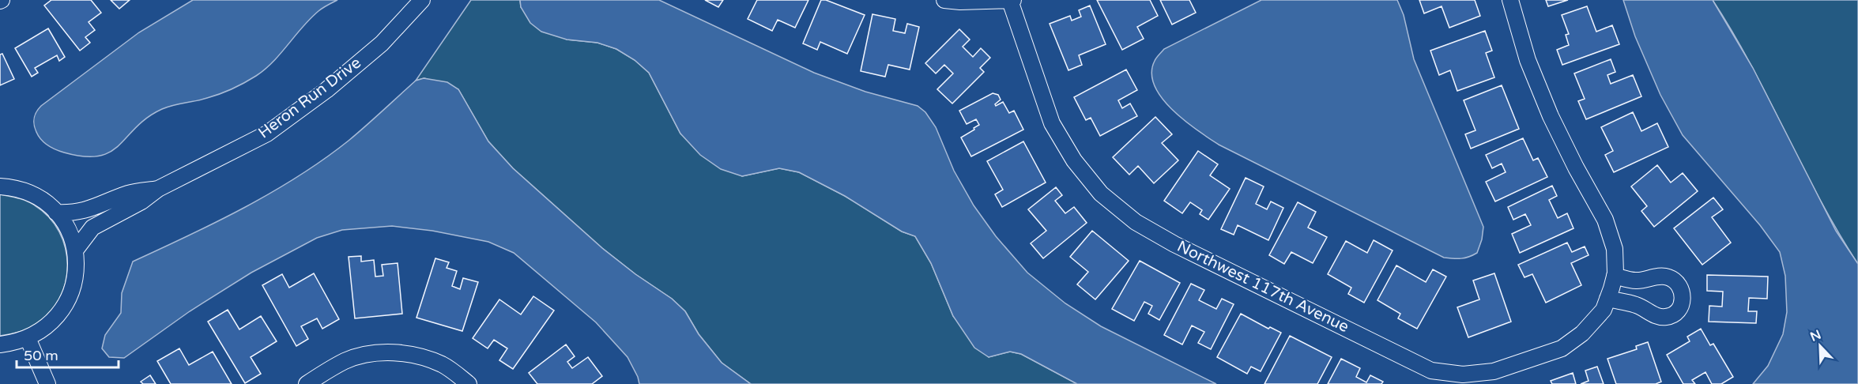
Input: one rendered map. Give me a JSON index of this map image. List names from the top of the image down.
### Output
{
  "streets": {
    "street": ["Heron Run Drive", "Northwest 117th Avenue"]
  },
  "scale_bar": "50 m",
  "north": "top left"
}
